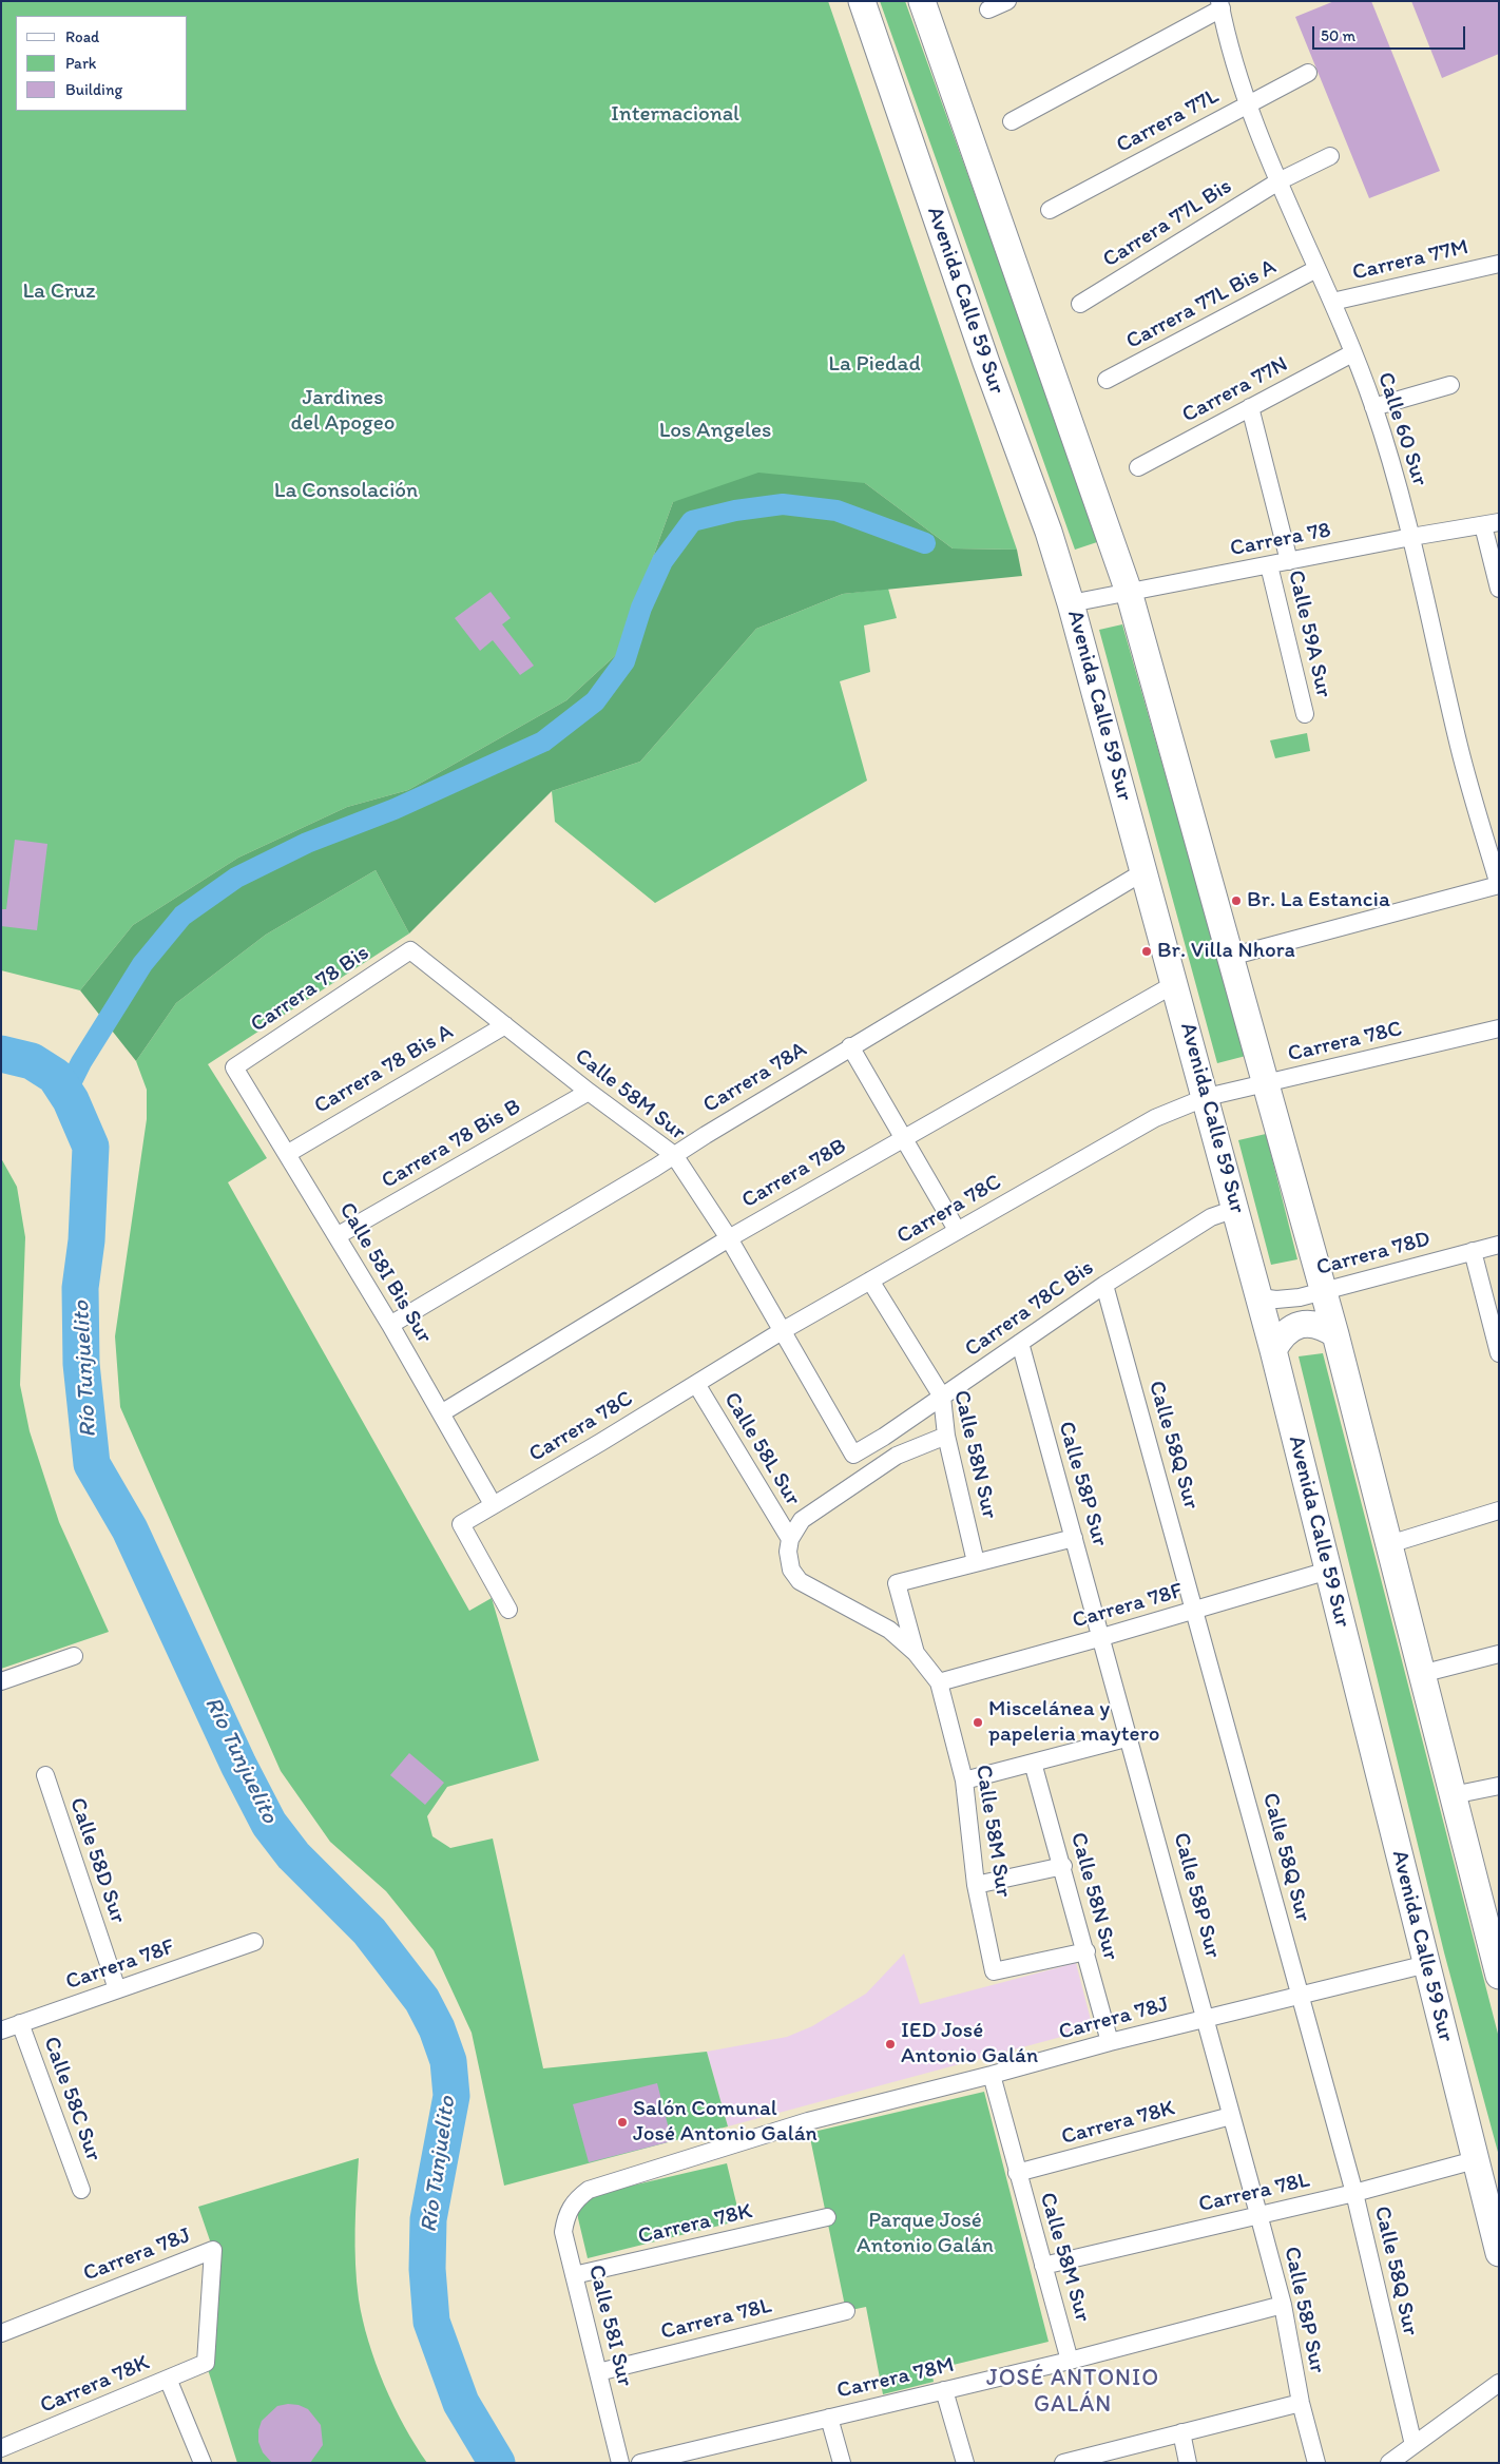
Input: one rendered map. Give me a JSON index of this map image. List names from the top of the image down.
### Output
{
  "streets": {
    "main road": ["Avenida Calle 59 Sur"],
    "street": [
      "Carrera 77L",
      "Carrera 77L Bis",
      "Carrera 77M",
      "Carrera 77L Bis A",
      "Carrera 77N",
      "Calle 60 Sur",
      "Carrera 78",
      "Calle 59A Sur",
      "Carrera 78 Bis",
      "Carrera 78C",
      "Carrera 78 Bis A",
      "Carrera 78A",
      "Calle 58M Sur",
      "Carrera 78 Bis B",
      "Carrera 78B",
      "Carrera 78D",
      "Calle 58I Bis Sur",
      "Carrera 78C Bis",
      "Calle 58Q Sur",
      "Calle 58L Sur",
      "Calle 58N Sur",
      "Calle 58P Sur",
      "Carrera 78F",
      "Calle 58D Sur",
      "Carrera 78J",
      "Calle 58C Sur",
      "Carrera 78K",
      "Carrera 78L",
      "Calle 58I Sur",
      "Carrera 78M"
    ]
  },
  "crossings": [
    ["Carrera 77L", "Calle 60 Sur"],
    ["Carrera 77L Bis", "Calle 60 Sur"],
    ["Carrera 77M", "Calle 60 Sur"],
    ["Avenida Calle 59 Sur", "Carrera 78"],
    ["Avenida Calle 59 Sur", "Carrera 78C"],
    ["Avenida Calle 59 Sur", "Carrera 78A"],
    ["Avenida Calle 59 Sur", "Carrera 78B"],
    ["Avenida Calle 59 Sur", "Carrera 78D"],
    ["Avenida Calle 59 Sur", "Carrera 78C Bis"],
    ["Avenida Calle 59 Sur", "Carrera 78F"],
    ["Avenida Calle 59 Sur", "Carrera 78J"],
    ["Avenida Calle 59 Sur", "Carrera 78L"],
    ["Carrera 77L Bis A", "Calle 60 Sur"],
    ["Carrera 77N", "Calle 60 Sur"],
    ["Carrera 77N", "Calle 59A Sur"],
    ["Calle 60 Sur", "Carrera 78"],
    ["Carrera 78", "Calle 59A Sur"],
    ["Carrera 78 Bis", "Calle 58M Sur"],
    ["Carrera 78 Bis", "Calle 58I Bis Sur"],
    ["Carrera 78C", "Calle 58M Sur"],
    ["Carrera 78C", "Calle 58I Bis Sur"],
    ["Carrera 78C", "Calle 58L Sur"],
    ["Carrera 78C", "Calle 58N Sur"],
    ["Carrera 78 Bis A", "Calle 58M Sur"],
    ["Carrera 78 Bis A", "Calle 58I Bis Sur"],
    ["Carrera 78A", "Calle 58M Sur"],
    ["Carrera 78A", "Calle 58I Bis Sur"],
    ["Calle 58M Sur", "Carrera 78 Bis B"],
    ["Calle 58M Sur", "Carrera 78B"],
    ["Calle 58M Sur", "Carrera 78C Bis"],
    ["Calle 58M Sur", "Calle 58N Sur"],
    ["Calle 58M Sur", "Carrera 78F"],
    ["Calle 58M Sur", "Carrera 78J"],
    ["Calle 58M Sur", "Carrera 78K"],
    ["Calle 58M Sur", "Carrera 78L"],
    ["Calle 58M Sur", "Carrera 78M"],
    ["Carrera 78 Bis B", "Calle 58I Bis Sur"],
    ["Carrera 78B", "Calle 58I Bis Sur"],
    ["Carrera 78C Bis", "Calle 58Q Sur"],
    ["Carrera 78C Bis", "Calle 58N Sur"],
    ["Carrera 78C Bis", "Calle 58P Sur"],
    ["Calle 58Q Sur", "Carrera 78F"],
    ["Calle 58Q Sur", "Carrera 78J"],
    ["Calle 58Q Sur", "Carrera 78L"],
    ["Calle 58N Sur", "Carrera 78J"],
    ["Calle 58P Sur", "Carrera 78F"],
    ["Calle 58P Sur", "Carrera 78J"],
    ["Calle 58P Sur", "Carrera 78K"],
    ["Calle 58P Sur", "Carrera 78L"],
    ["Calle 58P Sur", "Carrera 78M"],
    ["Carrera 78F", "Calle 58D Sur"],
    ["Carrera 78F", "Calle 58C Sur"],
    ["Carrera 78J", "Carrera 78K"],
    ["Carrera 78J", "Calle 58I Sur"],
    ["Carrera 78K", "Calle 58I Sur"],
    ["Carrera 78L", "Calle 58I Sur"]
  ],
  "districts": ["JOSÉ ANTONIO GALÁN"],
  "water": ["Río Tunjuelito"],
  "parks": [
    "Internacional",
    "La Cruz",
    "La Piedad",
    "Jardines del Apogeo",
    "Los Angeles",
    "La Consolación",
    "Parque José Antonio Galán"
  ],
  "places": [
    "Br. La Estancia",
    "Br. Villa Nhora",
    "Miscelánea y papeleria maytero",
    "IED José Antonio Galán",
    "Salón Comunal José Antonio Galán"
  ],
  "legend": ["Road", "Park", "Building"],
  "scale_bar": "50 m"
}
